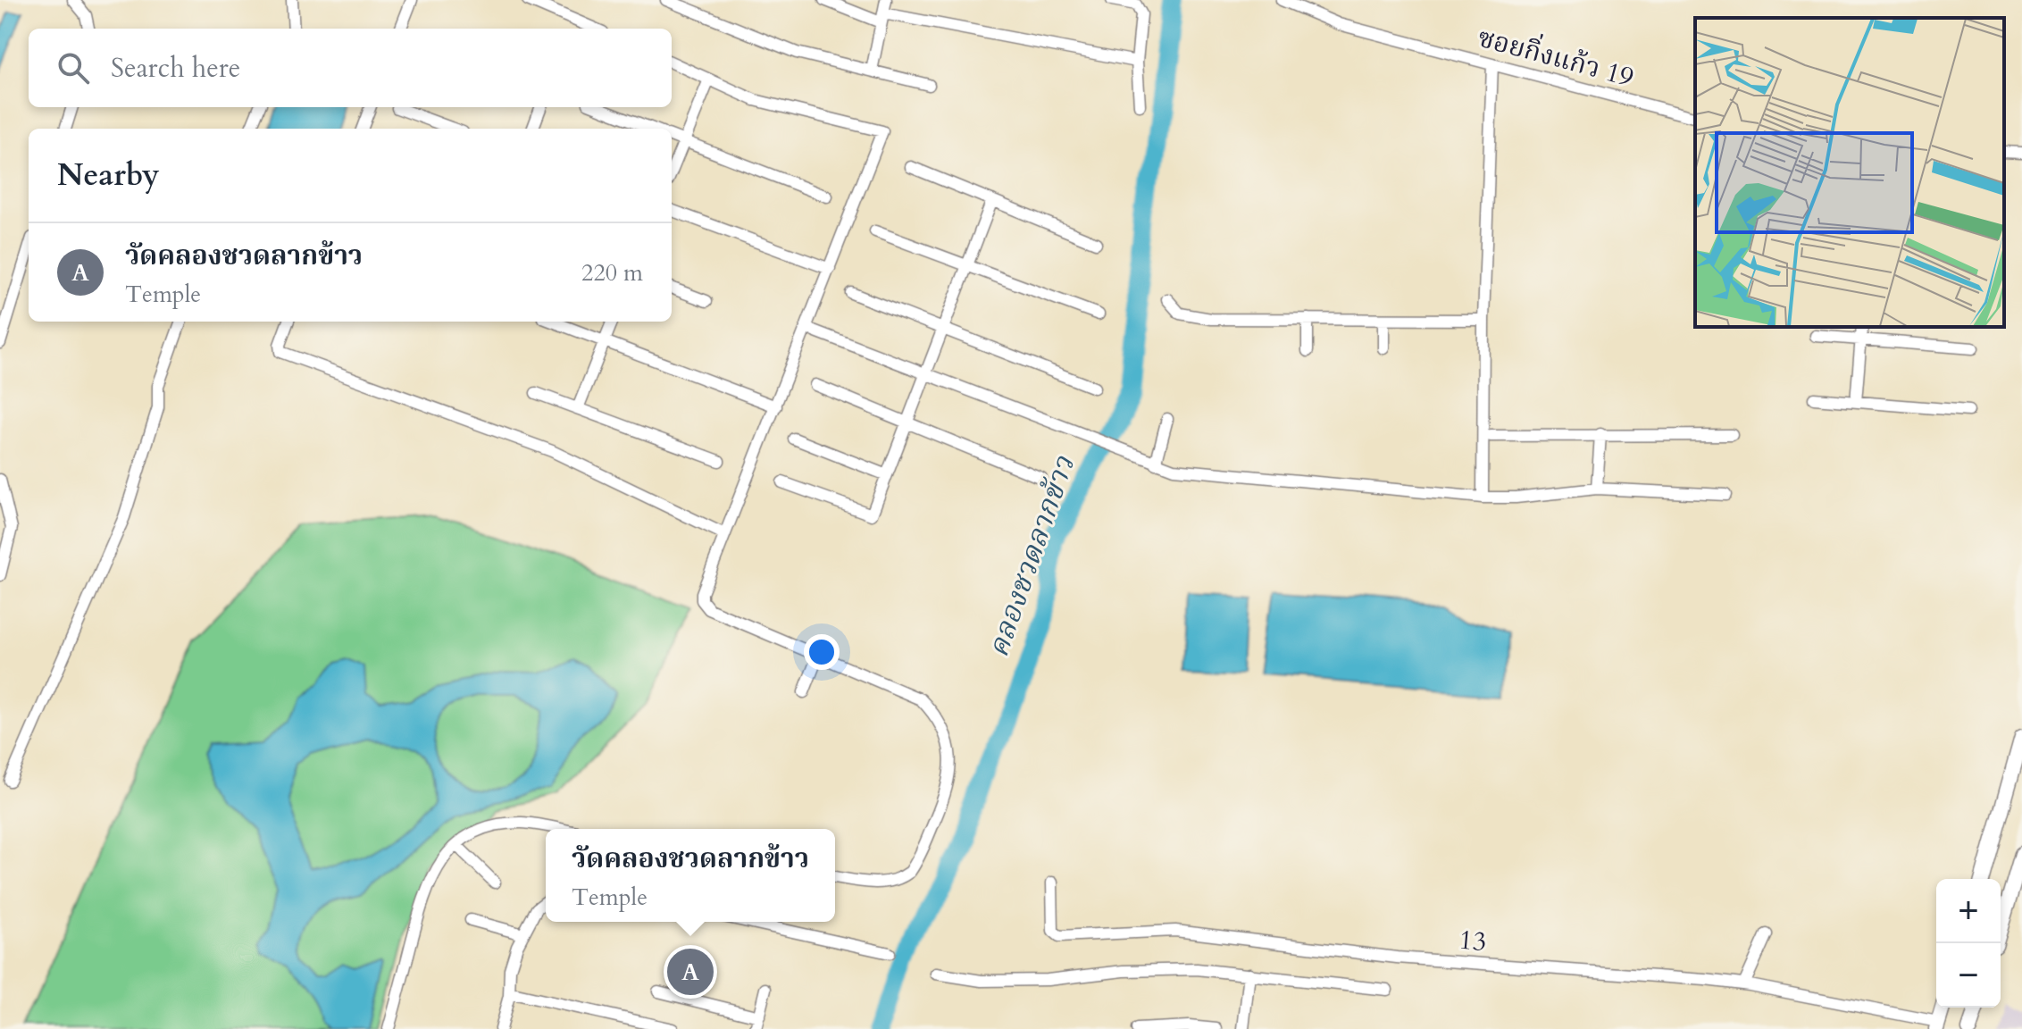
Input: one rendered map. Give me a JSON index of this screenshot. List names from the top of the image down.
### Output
{
  "streets": {
    "street": ["ซอยกิ่งแก้ว 19", "13"]
  },
  "water": ["คลองชวดลากข้าว"],
  "page": {
    "search": "Search here",
    "heading": "Nearby",
    "list": [
      {
        "mark": "A",
        "name": "วัดคลองชวดลากข้าว",
        "note": "Temple",
        "value": "220 m"
      }
    ],
    "popup": ["วัดคลองชวดลากข้าว", "Temple"],
    "map_buttons": ["+", "−"],
    "pins": "A"
  }
}
